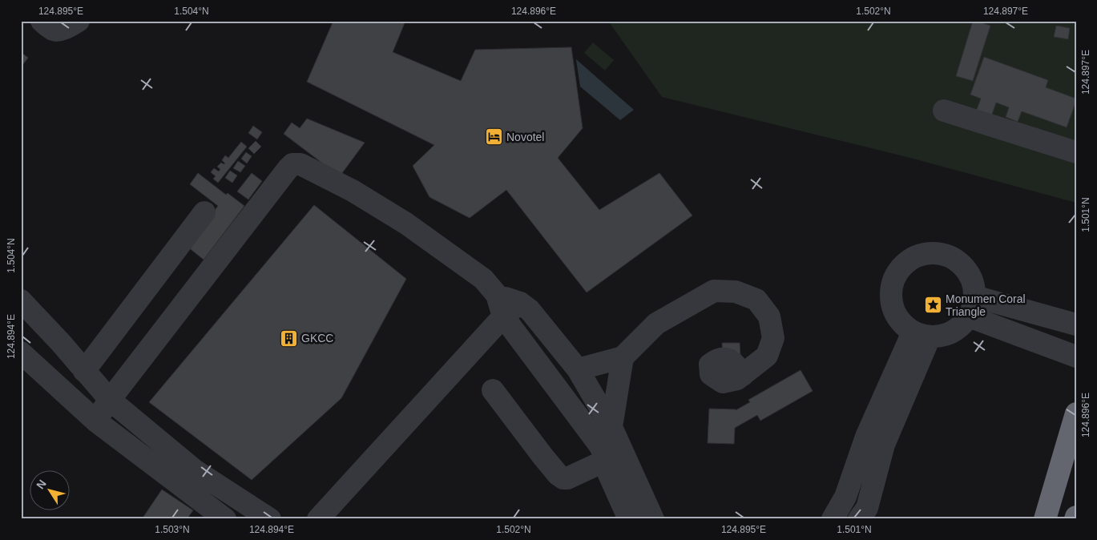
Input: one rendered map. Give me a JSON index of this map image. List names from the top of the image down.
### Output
{
  "places": {
    "hotel": ["Novotel"],
    "place": ["Monumen Coral Triangle"],
    "building": ["GKCC"]
  },
  "north": "top left",
  "coordinates": [
    "124.895°E",
    "1.504°N",
    "124.896°E",
    "1.502°N",
    "124.897°E",
    "1.501°N",
    "124.894°E",
    "1.503°N"
  ]
}
